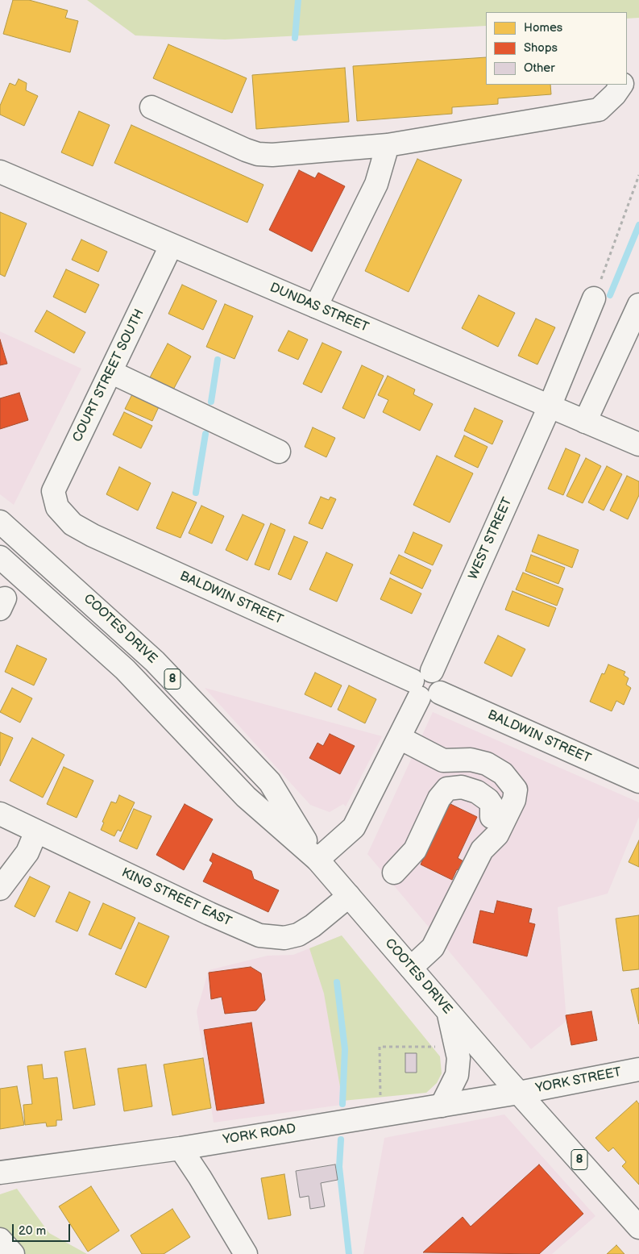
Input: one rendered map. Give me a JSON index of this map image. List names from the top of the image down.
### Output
{
  "streets": {
    "street": [
      "DUNDAS STREET",
      "COURT STREET SOUTH",
      "WEST STREET",
      "BALDWIN STREET",
      "COOTES DRIVE",
      "8",
      "KING STREET EAST",
      "YORK STREET",
      "YORK ROAD"
    ]
  },
  "crossings": [
    ["DUNDAS STREET", "COURT STREET SOUTH"],
    ["DUNDAS STREET", "WEST STREET"],
    ["COURT STREET SOUTH", "BALDWIN STREET"],
    ["WEST STREET", "BALDWIN STREET"],
    ["WEST STREET", "COOTES DRIVE"],
    ["COOTES DRIVE", "8"],
    ["COOTES DRIVE", "KING STREET EAST"],
    ["COOTES DRIVE", "YORK STREET"],
    ["COOTES DRIVE", "YORK ROAD"],
    ["8", "YORK STREET"],
    ["8", "YORK ROAD"],
    ["YORK STREET", "YORK ROAD"]
  ],
  "legend": ["Homes", "Shops", "Other"],
  "scale_bar": "20 m"
}
